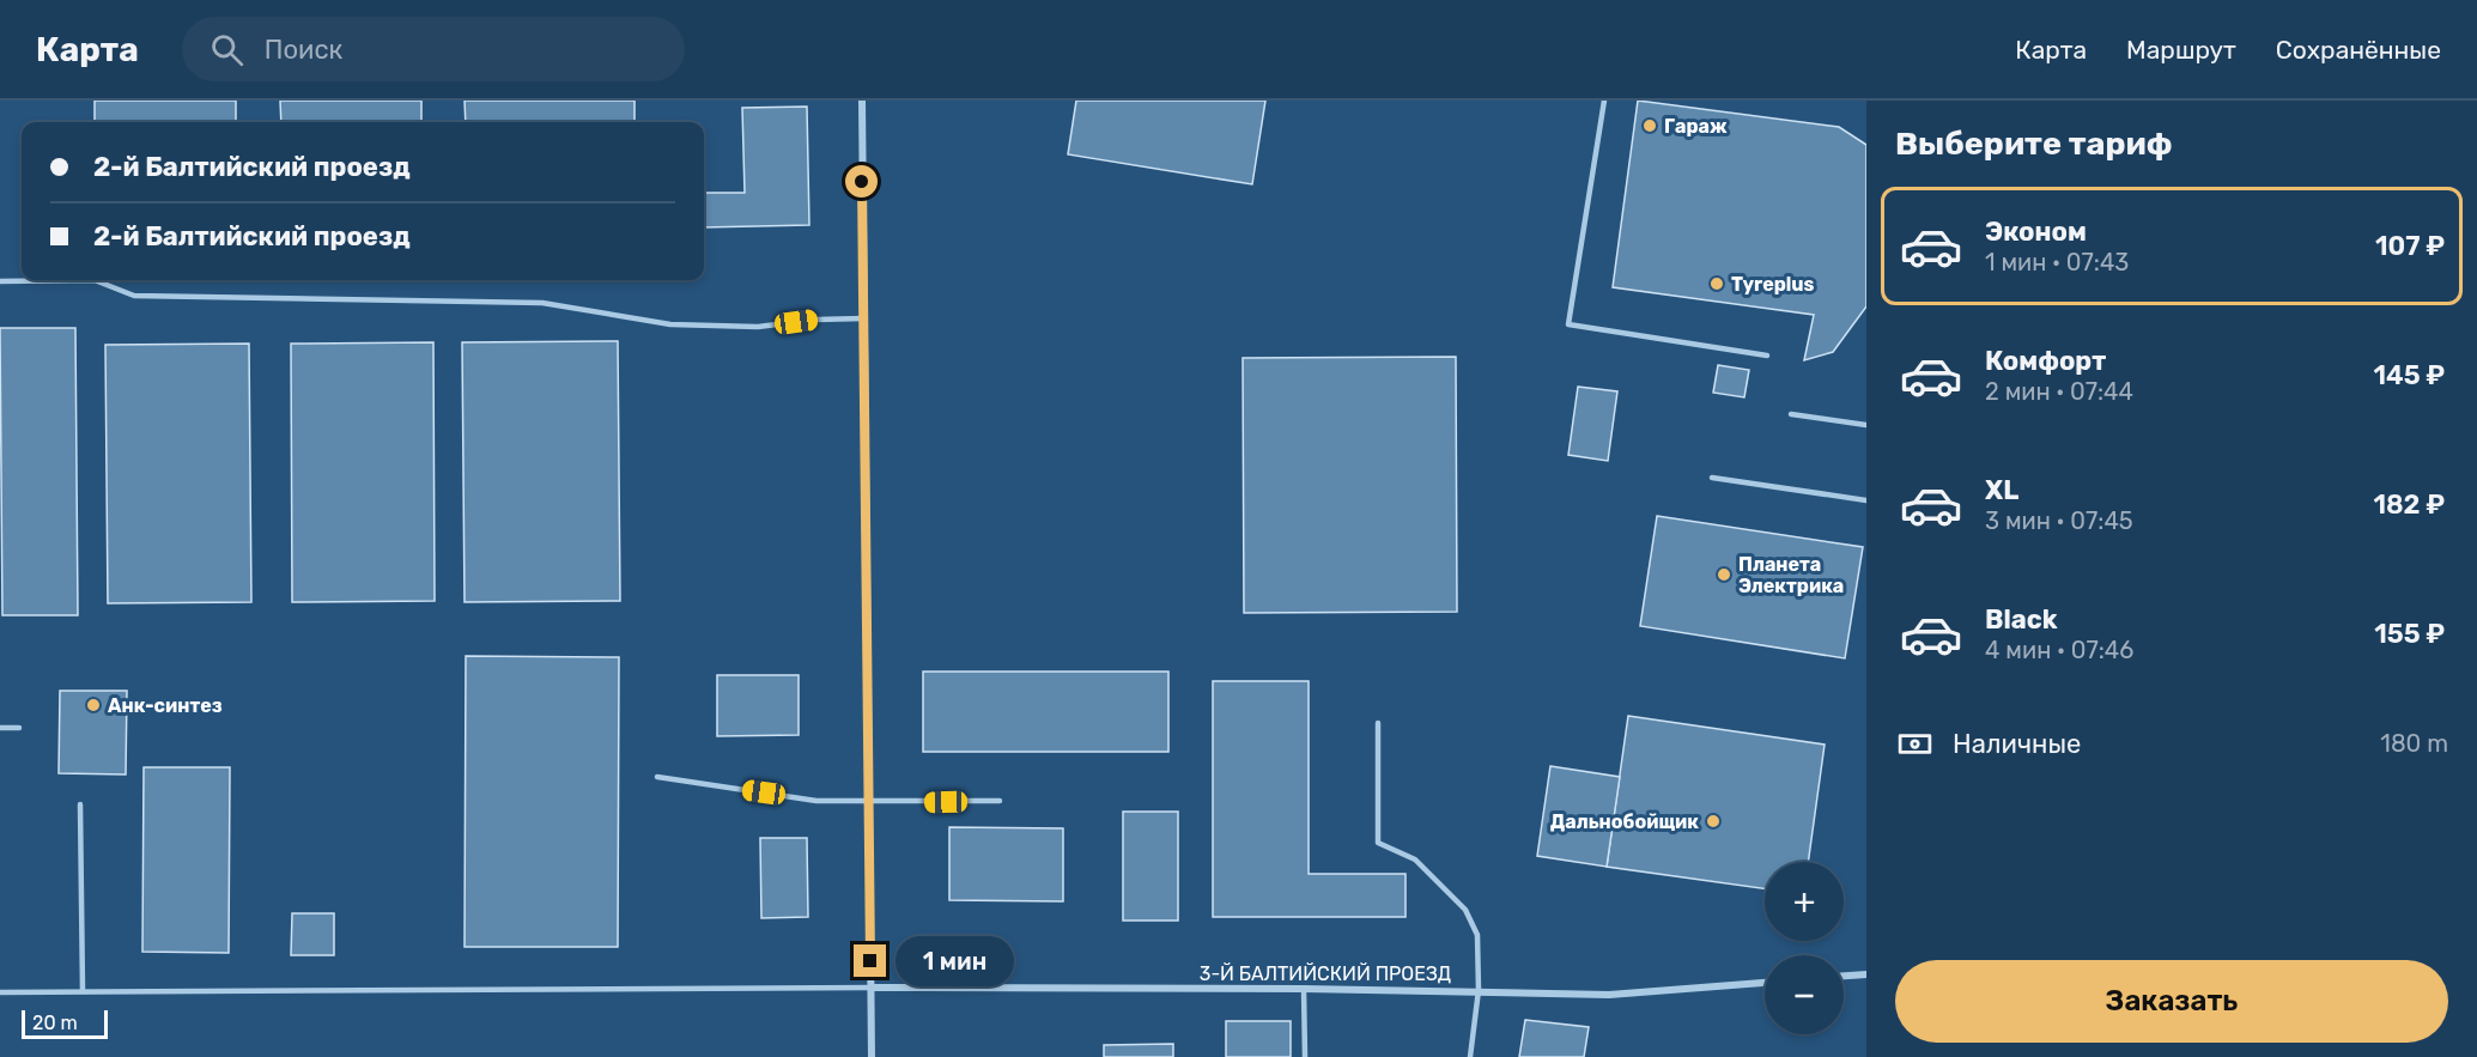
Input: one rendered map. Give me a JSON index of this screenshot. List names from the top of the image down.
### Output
{
  "streets": {
    "street": ["3-Й БАЛТИЙСКИЙ ПРОЕЗД"]
  },
  "places": [
    "Гараж",
    "Tyreplus",
    "Планета Электрика",
    "Анк-синтез",
    "Дальнобойщик"
  ],
  "scale_bar": "20 m",
  "page": {
    "header": "Карта",
    "search": "Поиск",
    "nav": ["Карта", "Маршрут", "Сохранённые"],
    "heading": "Выберите тариф",
    "banner": ["2-й Балтийский проезд", "2-й Балтийский проезд"],
    "list": [
      {
        "name": "Эконом",
        "note": "1 мин · 07:43",
        "value": "107 ₽"
      },
      {
        "name": "Комфорт",
        "note": "2 мин · 07:44",
        "value": "145 ₽"
      },
      {
        "name": "XL",
        "note": "3 мин · 07:45",
        "value": "182 ₽"
      },
      {
        "name": "Black",
        "note": "4 мин · 07:46",
        "value": "155 ₽"
      }
    ],
    "pay": ["Наличные", "180 m"],
    "map_buttons": ["+", "−"],
    "bubble": "1 мин",
    "buttons": "Заказать",
    "scale": "20 m"
  }
}
